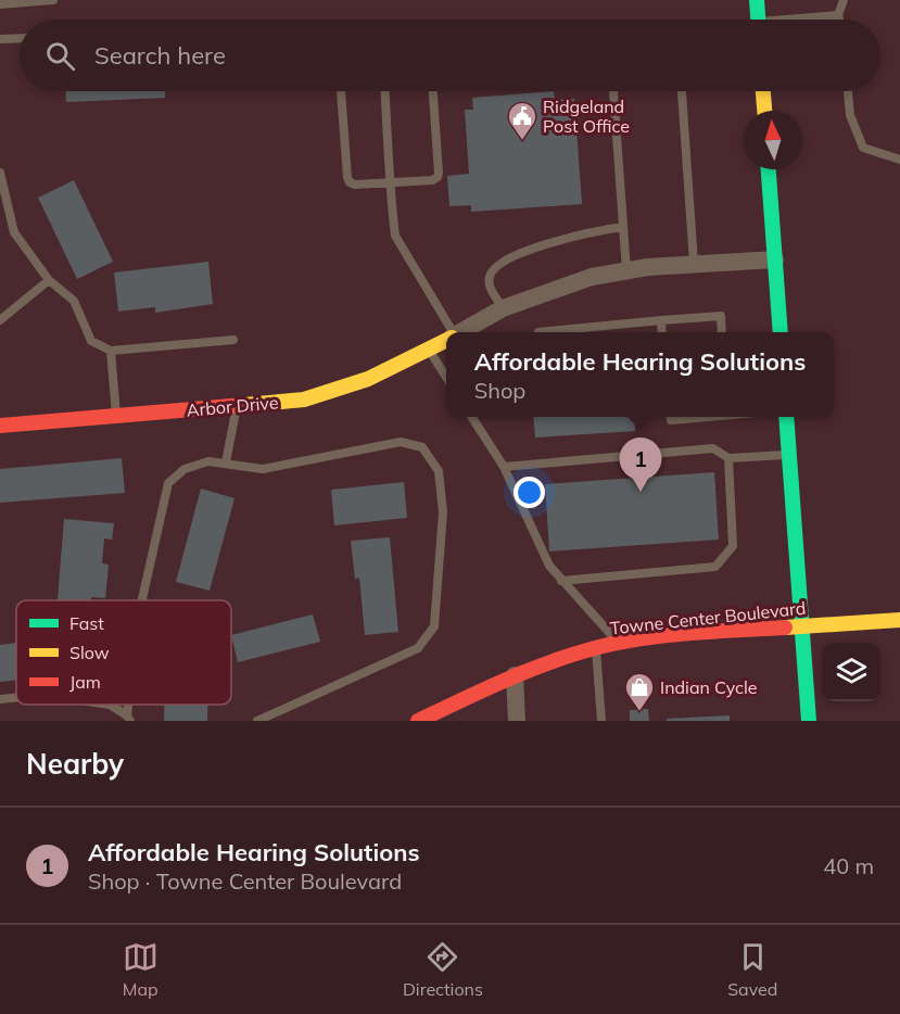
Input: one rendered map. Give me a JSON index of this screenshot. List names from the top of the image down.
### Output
{
  "streets": {
    "street": ["Arbor Drive", "Towne Center Boulevard"]
  },
  "places": {
    "public building": ["Ridgeland Post Office"],
    "shop": ["Indian Cycle"]
  },
  "legend": ["Fast", "Slow", "Jam"],
  "north": "top",
  "page": {
    "search": "Search here",
    "popup": ["Affordable Hearing Solutions", "Shop"],
    "pins": "1",
    "heading": "Nearby",
    "list": [
      {
        "mark": "1",
        "name": "Affordable Hearing Solutions",
        "note": "Shop · Towne Center Boulevard",
        "value": "40 m"
      }
    ],
    "nav": ["Map", "Directions", "Saved"]
  }
}
